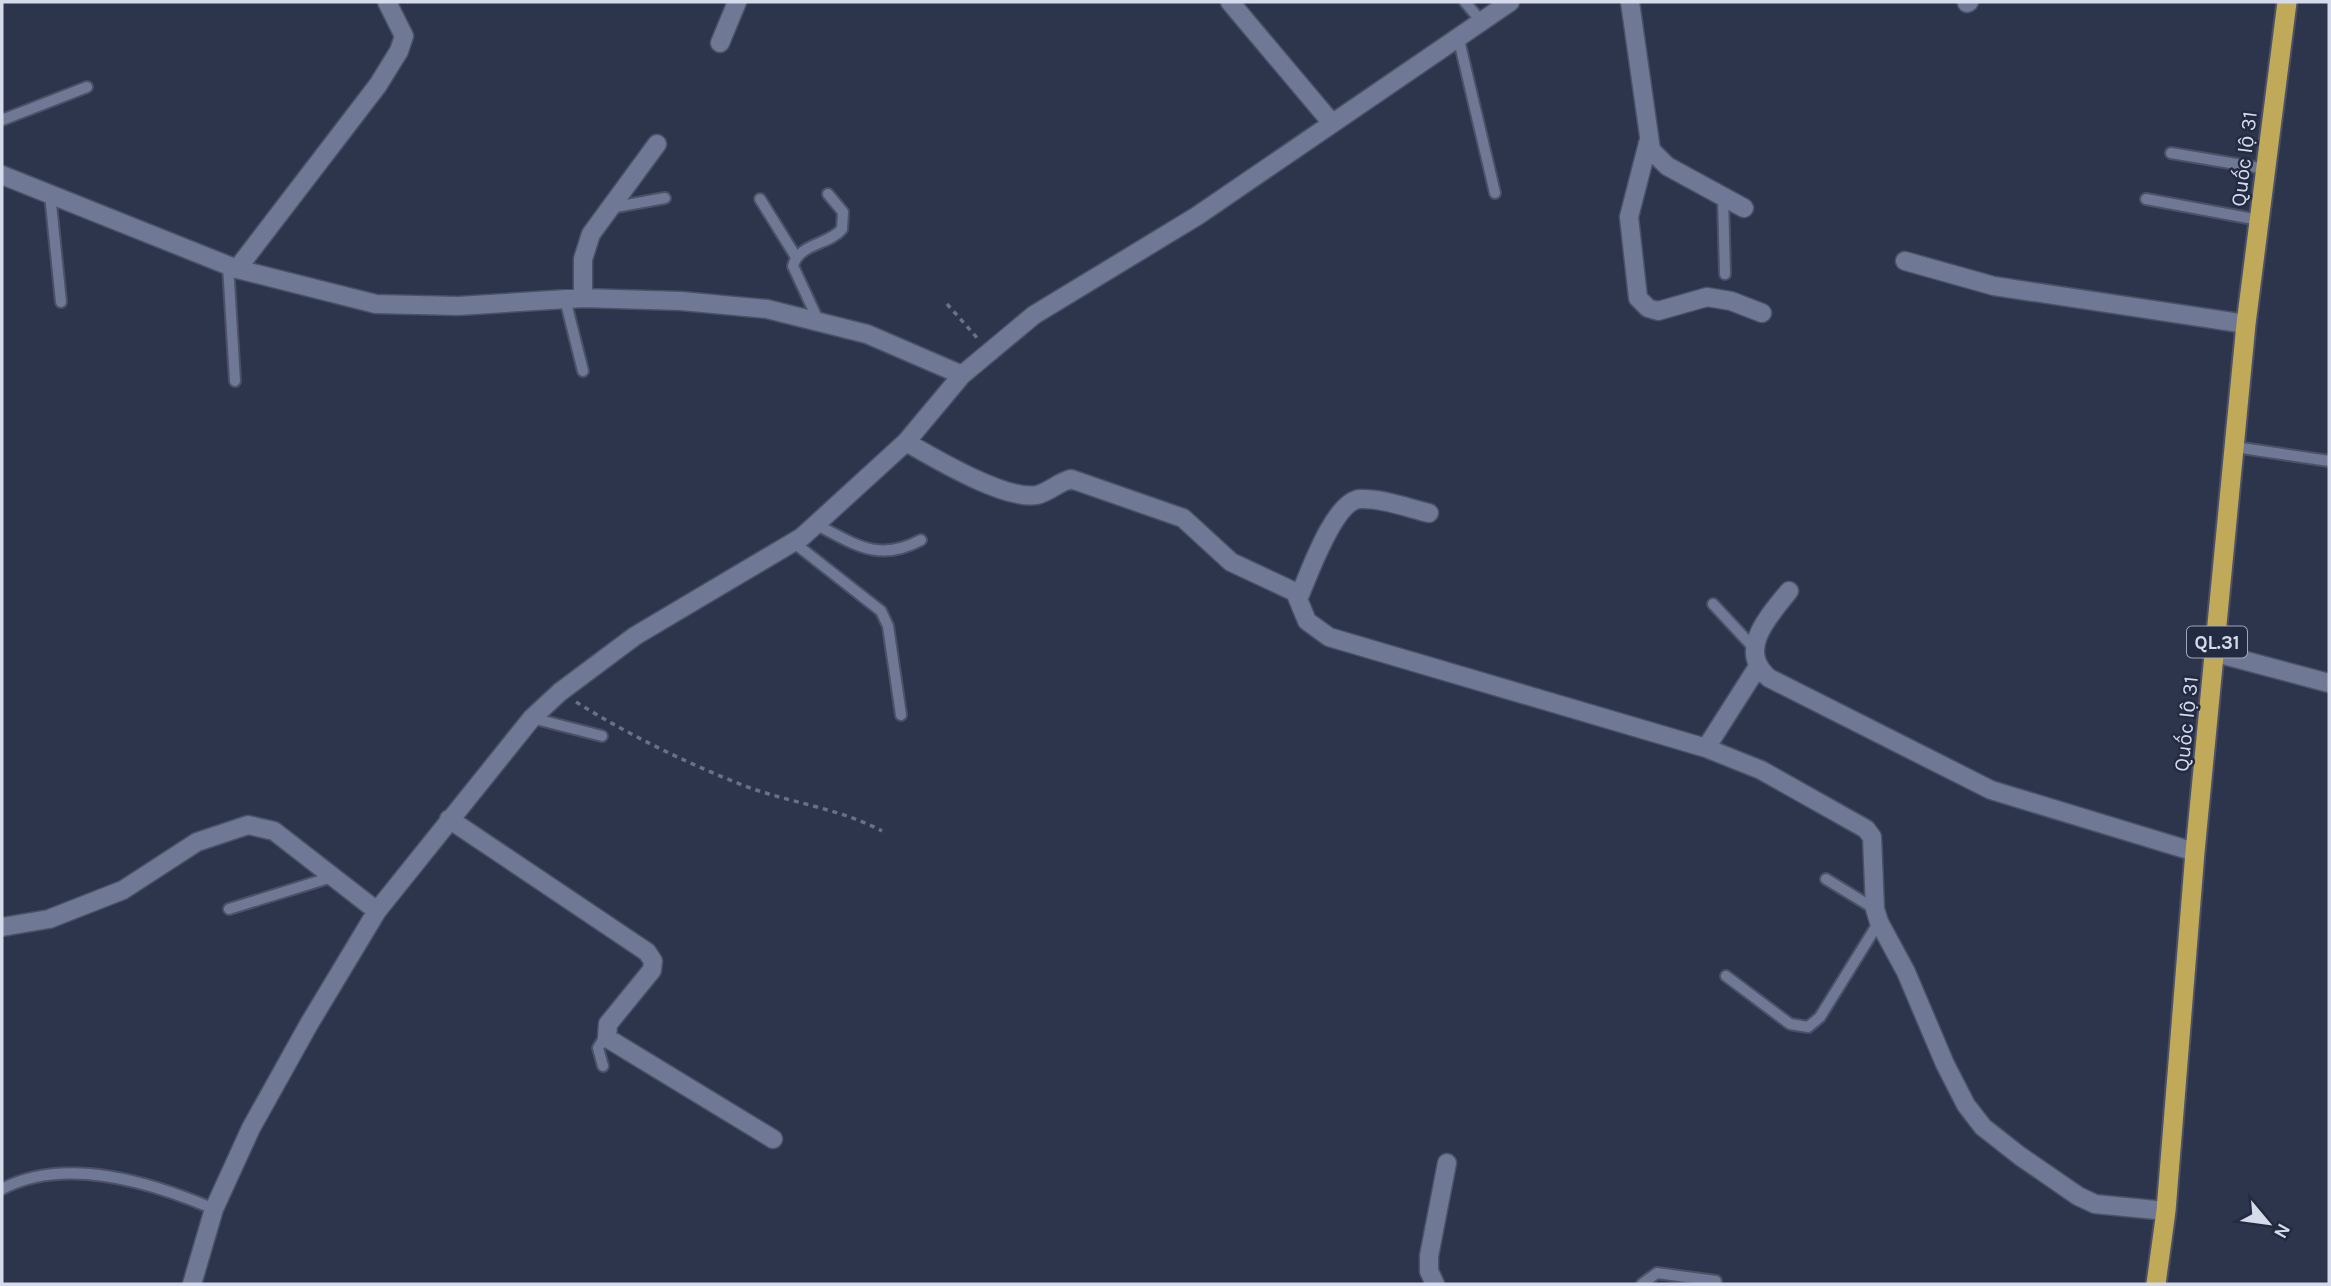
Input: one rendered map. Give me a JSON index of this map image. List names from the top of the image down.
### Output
{
  "streets": {
    "highway": ["Quốc lộ 31", "QL.31"]
  },
  "north": "bottom right"
}
